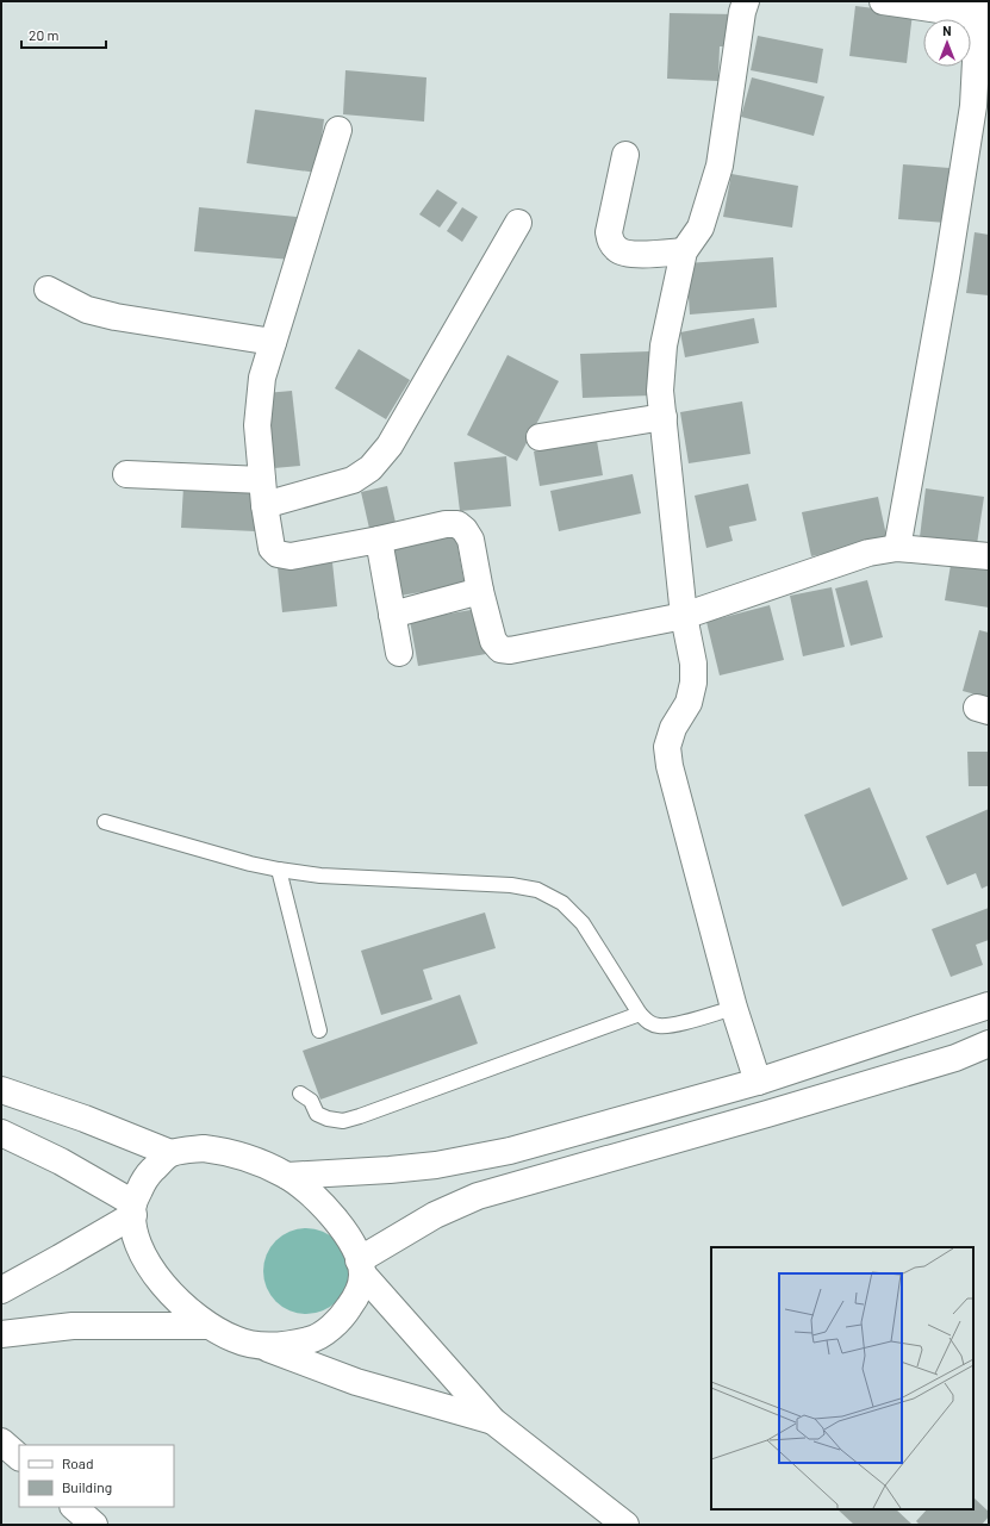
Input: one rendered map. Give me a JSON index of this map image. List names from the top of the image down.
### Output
{
  "legend": ["Road", "Building"],
  "scale_bar": "20 m",
  "north": "top"
}
